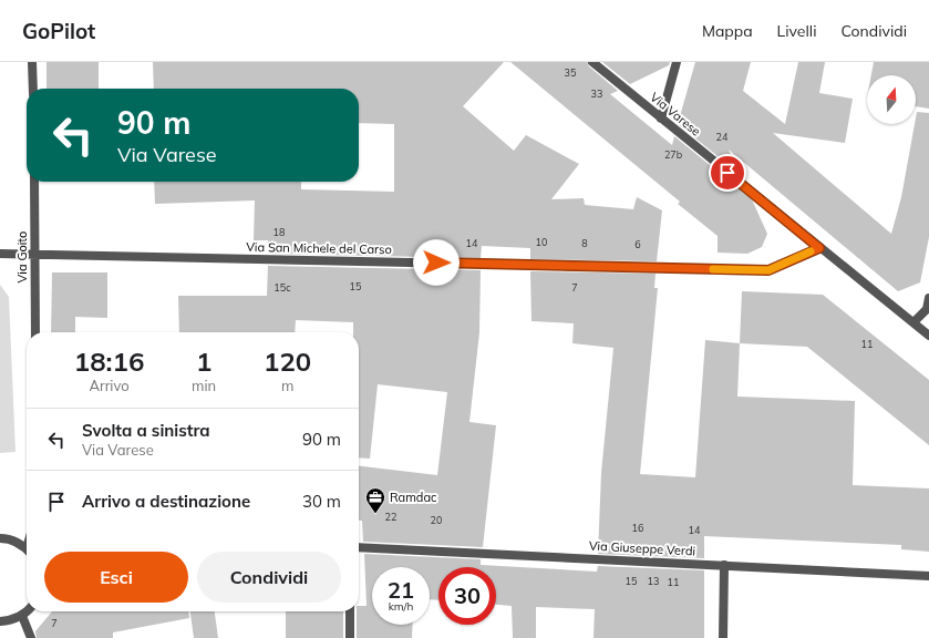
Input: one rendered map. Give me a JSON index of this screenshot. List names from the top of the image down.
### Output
{
  "streets": {
    "street": [
      "Via Varese",
      "Via San Michele del Carso",
      "Via Goito",
      "Via Giuseppe Verdi"
    ]
  },
  "crossings": [
    ["Via Varese", "Via San Michele del Carso"],
    ["Via San Michele del Carso", "Via Goito"]
  ],
  "places": {
    "office": ["Ramdac"]
  },
  "house_numbers": [
    "35",
    "33",
    "24",
    "27b",
    "18",
    "10",
    "14",
    "8",
    "6",
    "15",
    "15c",
    "7",
    "11",
    "22",
    "20",
    "16",
    "14",
    "15",
    "13",
    "11",
    "7"
  ],
  "north": "top",
  "page": {
    "header": "GoPilot",
    "nav": ["Mappa", "Livelli", "Condividi"],
    "turn": ["90 m", "Via Varese"],
    "eta": [
      "18:16",
      "Arrivo",
      "1",
      "min",
      "120",
      "m"
    ],
    "list": [
      {
        "name": "Svolta a sinistra",
        "note": "Via Varese",
        "value": "90 m"
      },
      {
        "name": "Arrivo a destinazione",
        "value": "30 m"
      }
    ],
    "buttons": ["Esci", "Condividi"],
    "speed": "21 km/h",
    "limit": "30"
  }
}
